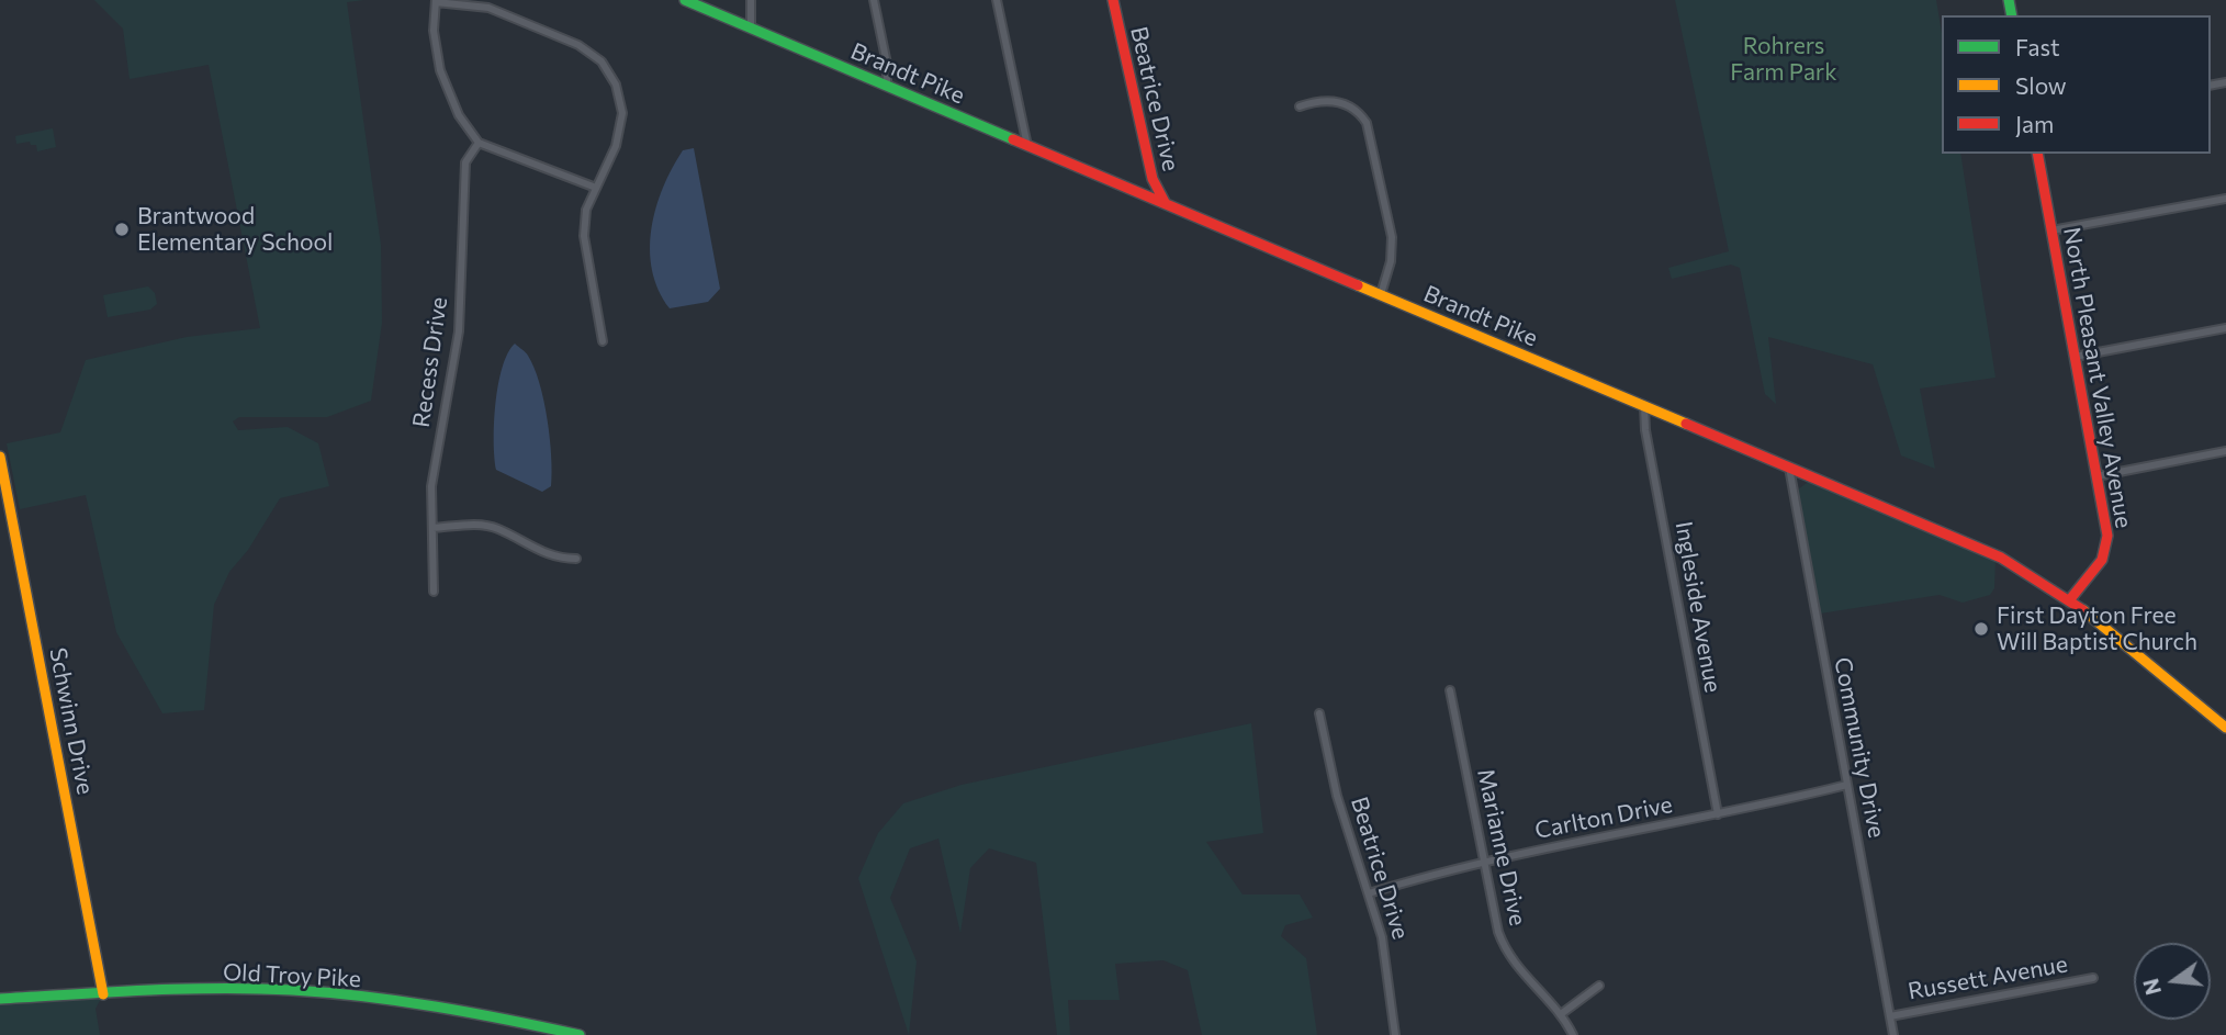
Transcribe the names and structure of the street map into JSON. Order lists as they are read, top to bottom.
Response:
{
  "streets": {
    "main road": [
      "Brandt Pike",
      "Beatrice Drive",
      "North Pleasant Valley Avenue",
      "Schwinn Drive",
      "Old Troy Pike"
    ],
    "street": [
      "Recess Drive",
      "Ingleside Avenue",
      "Community Drive",
      "Carlton Drive",
      "Marianne Drive",
      "Russett Avenue"
    ]
  },
  "crossings": [
    ["Brandt Pike", "Beatrice Drive"],
    ["Brandt Pike", "North Pleasant Valley Avenue"],
    ["Brandt Pike", "Ingleside Avenue"],
    ["Brandt Pike", "Community Drive"],
    ["Beatrice Drive", "Carlton Drive"],
    ["Ingleside Avenue", "Carlton Drive"],
    ["Schwinn Drive", "Old Troy Pike"],
    ["Community Drive", "Carlton Drive"],
    ["Community Drive", "Russett Avenue"],
    ["Carlton Drive", "Marianne Drive"]
  ],
  "parks": ["Rohrers Farm Park"],
  "places": ["Brantwood Elementary School", "First Dayton Free Will Baptist Church"],
  "legend": ["Fast", "Slow", "Jam"],
  "north": "left"
}
